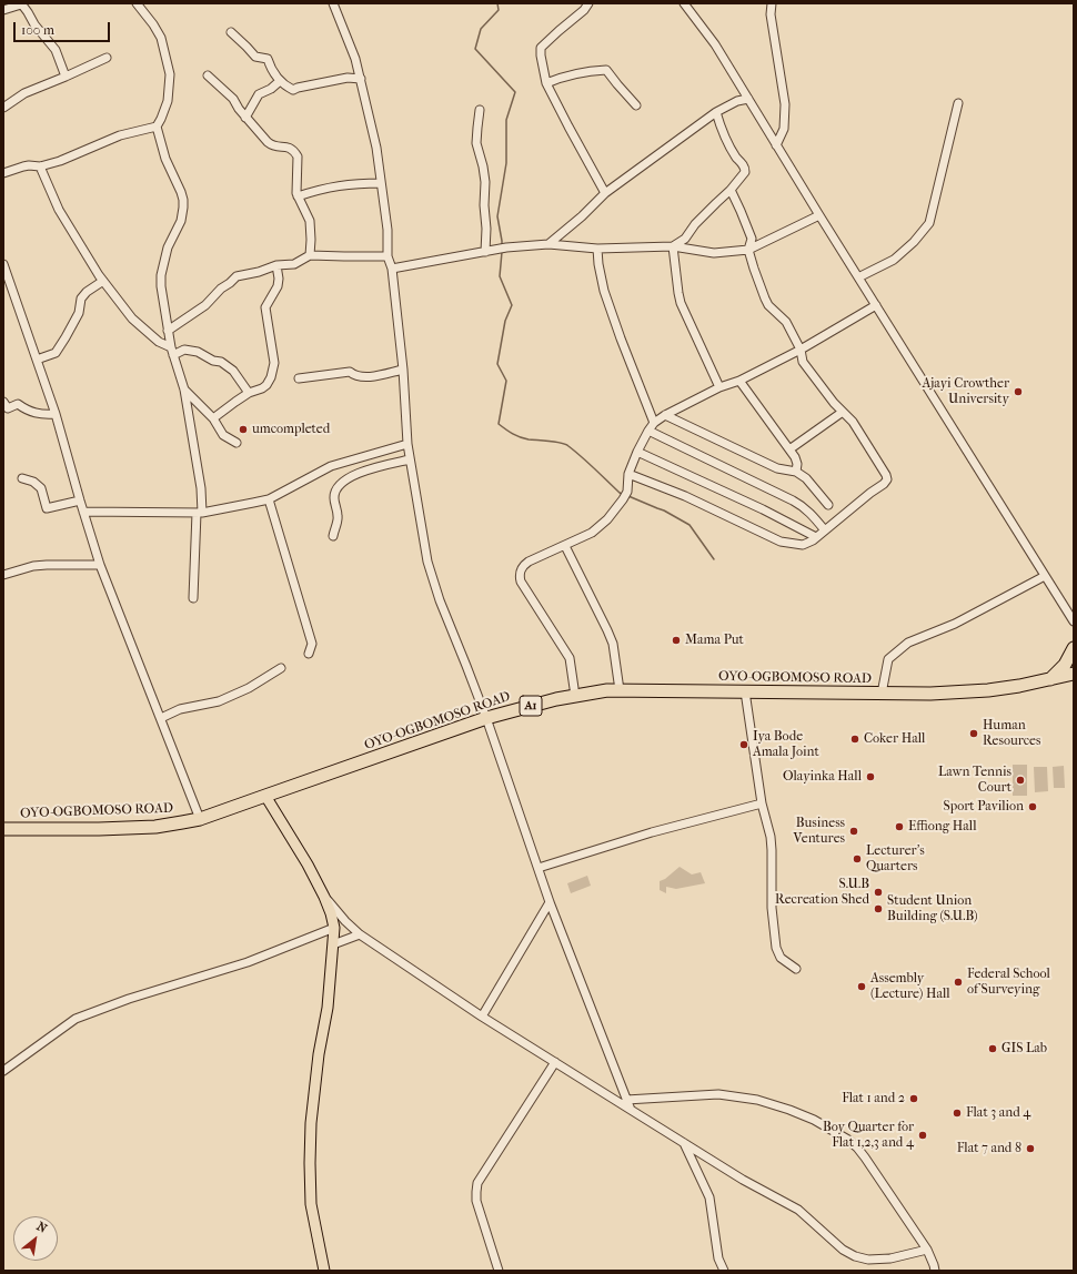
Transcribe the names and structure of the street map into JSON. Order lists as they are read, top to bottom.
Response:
{
  "streets": {
    "highway": ["OYO-OGBOMOSO ROAD", "A1"]
  },
  "places": [
    "Ajayi Crowther University",
    "umcompleted",
    "Mama Put",
    "Human Resources",
    "Coker Hall",
    "Iya Bode Amala Joint",
    "Olayinka Hall",
    "Lawn Tennis Court",
    "Sport Pavilion",
    "Effiong Hall",
    "Business Ventures",
    "Lecturer's Quarters",
    "S.U.B Recreation Shed",
    "Student Union Building (S.U.B)",
    "Federal School of Surveying",
    "Assembly (Lecture) Hall",
    "GIS Lab",
    "Flat 1 and 2",
    "Flat 3 and 4",
    "Boy Quarter for Flat 1,2,3 and 4",
    "Flat 7 and 8"
  ],
  "scale_bar": "100 m",
  "north": "top right"
}
